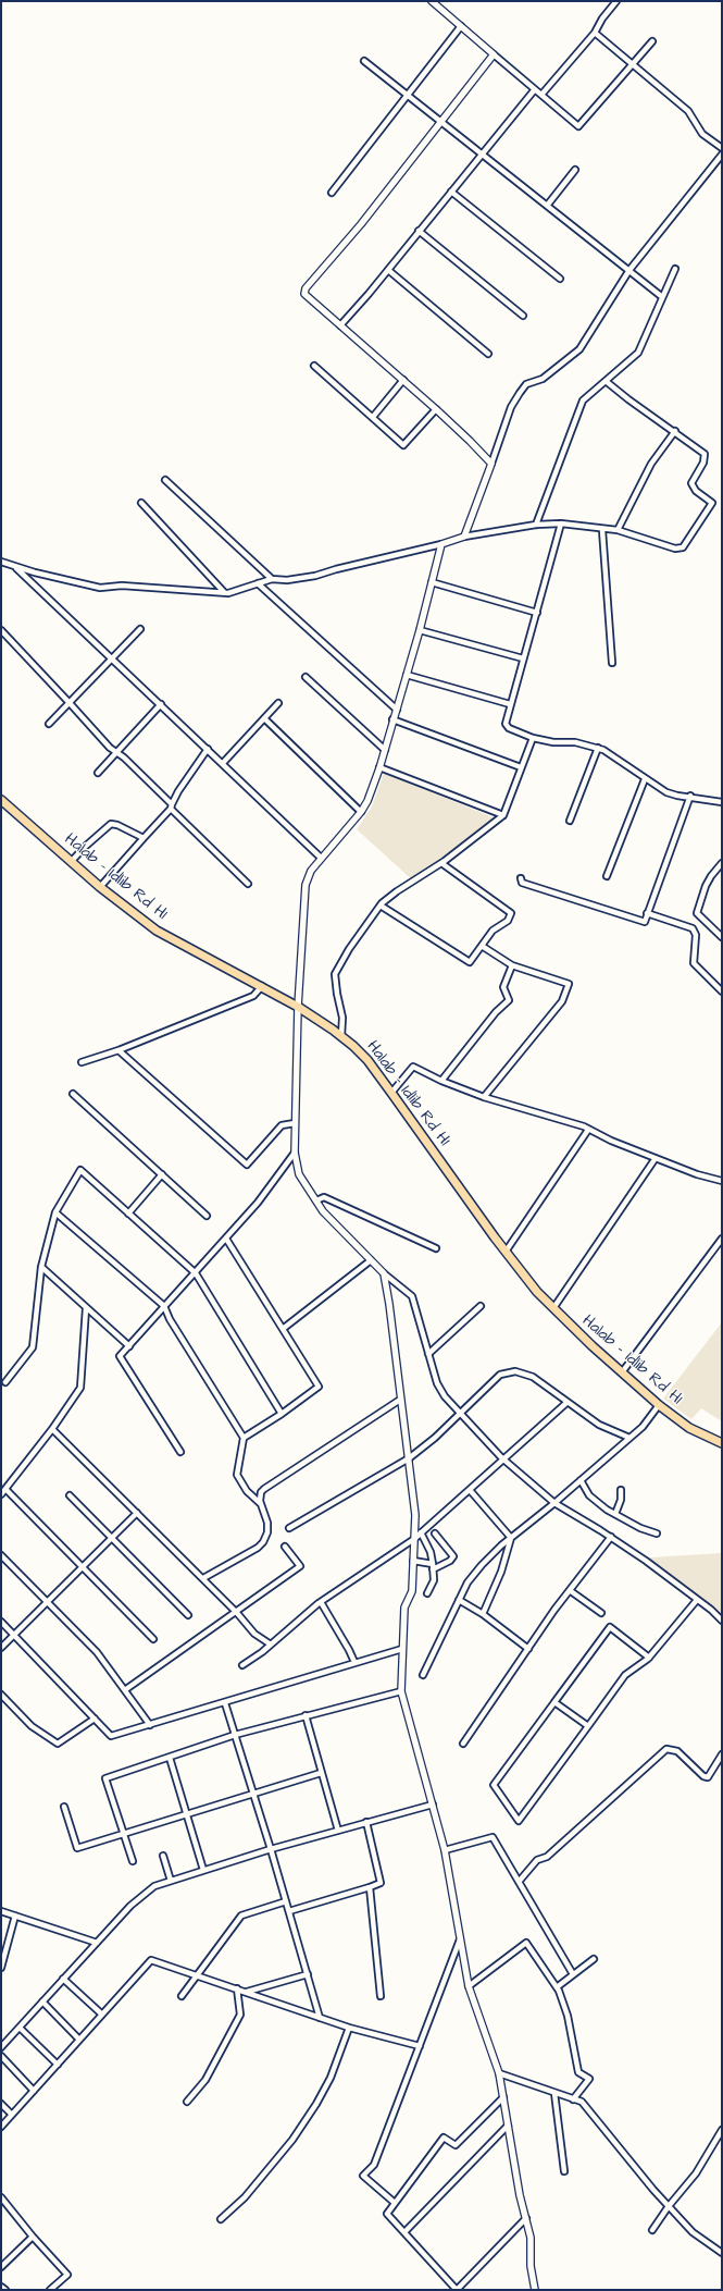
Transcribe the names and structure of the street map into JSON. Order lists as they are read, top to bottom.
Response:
{
  "streets": {
    "highway": ["Halab - Idlib Rd H1"]
  }
}
